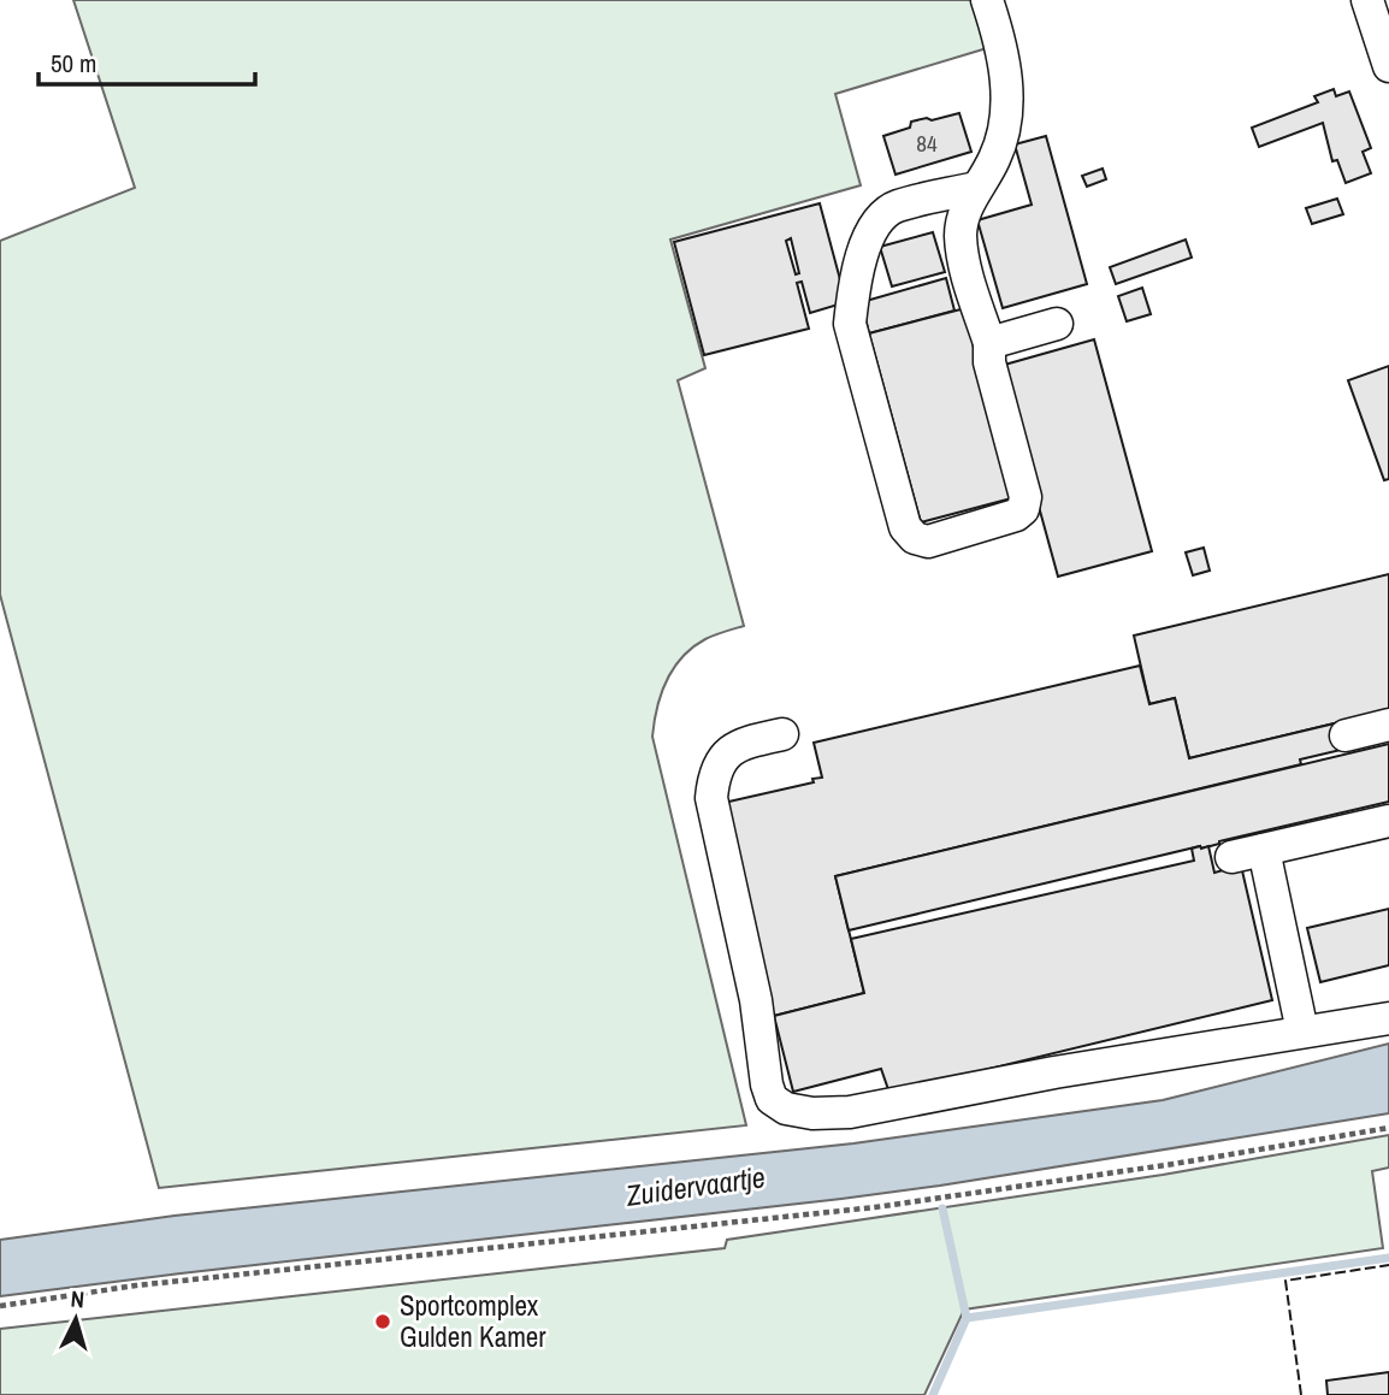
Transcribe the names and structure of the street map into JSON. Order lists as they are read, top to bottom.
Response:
{
  "water": ["Zuidervaartje"],
  "places": ["Sportcomplex Gulden Kamer"],
  "house_numbers": ["84"],
  "scale_bar": "50 m",
  "north": "top"
}
